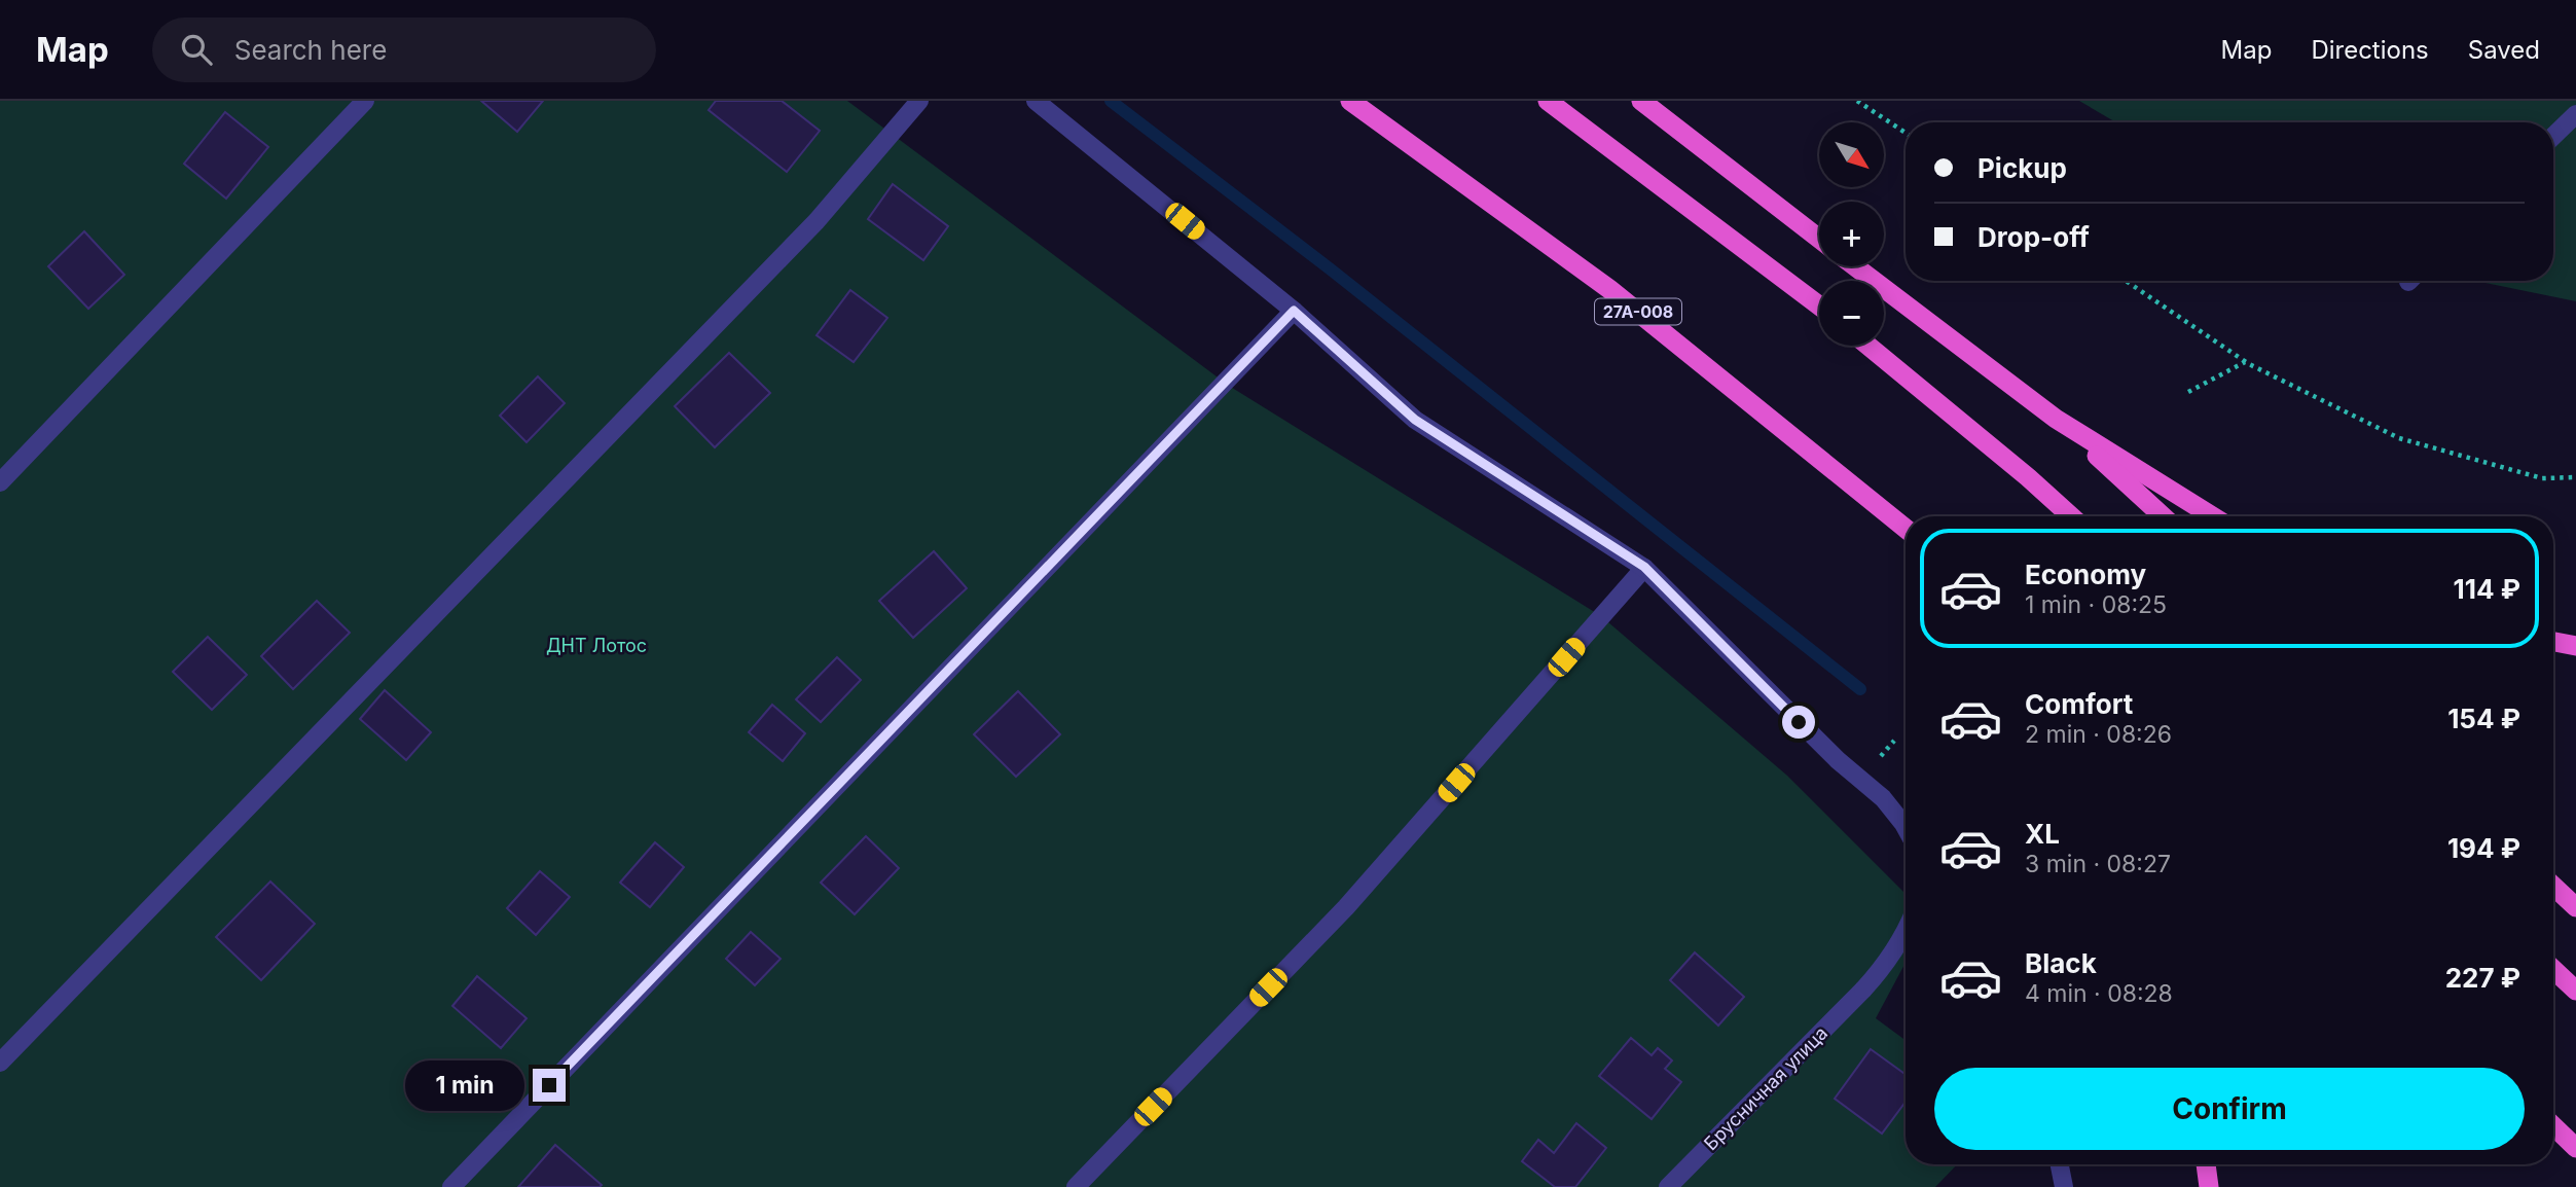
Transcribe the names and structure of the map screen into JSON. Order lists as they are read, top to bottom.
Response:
{
  "streets": {
    "highway": ["27А-008"],
    "street": ["Брусничная улица"]
  },
  "parks": ["ДНТ Лотос"],
  "north": "bottom right",
  "page": {
    "header": "Map",
    "search": "Search here",
    "nav": ["Map", "Directions", "Saved"],
    "map_buttons": ["+", "−"],
    "banner": ["Pickup", "Drop-off"],
    "list": [
      {
        "name": "Economy",
        "note": "1 min · 08:25",
        "value": "114 ₽"
      },
      {
        "name": "Comfort",
        "note": "2 min · 08:26",
        "value": "154 ₽"
      },
      {
        "name": "XL",
        "note": "3 min · 08:27",
        "value": "194 ₽"
      },
      {
        "name": "Black",
        "note": "4 min · 08:28",
        "value": "227 ₽"
      }
    ],
    "buttons": "Confirm",
    "bubble": "1 min"
  }
}
